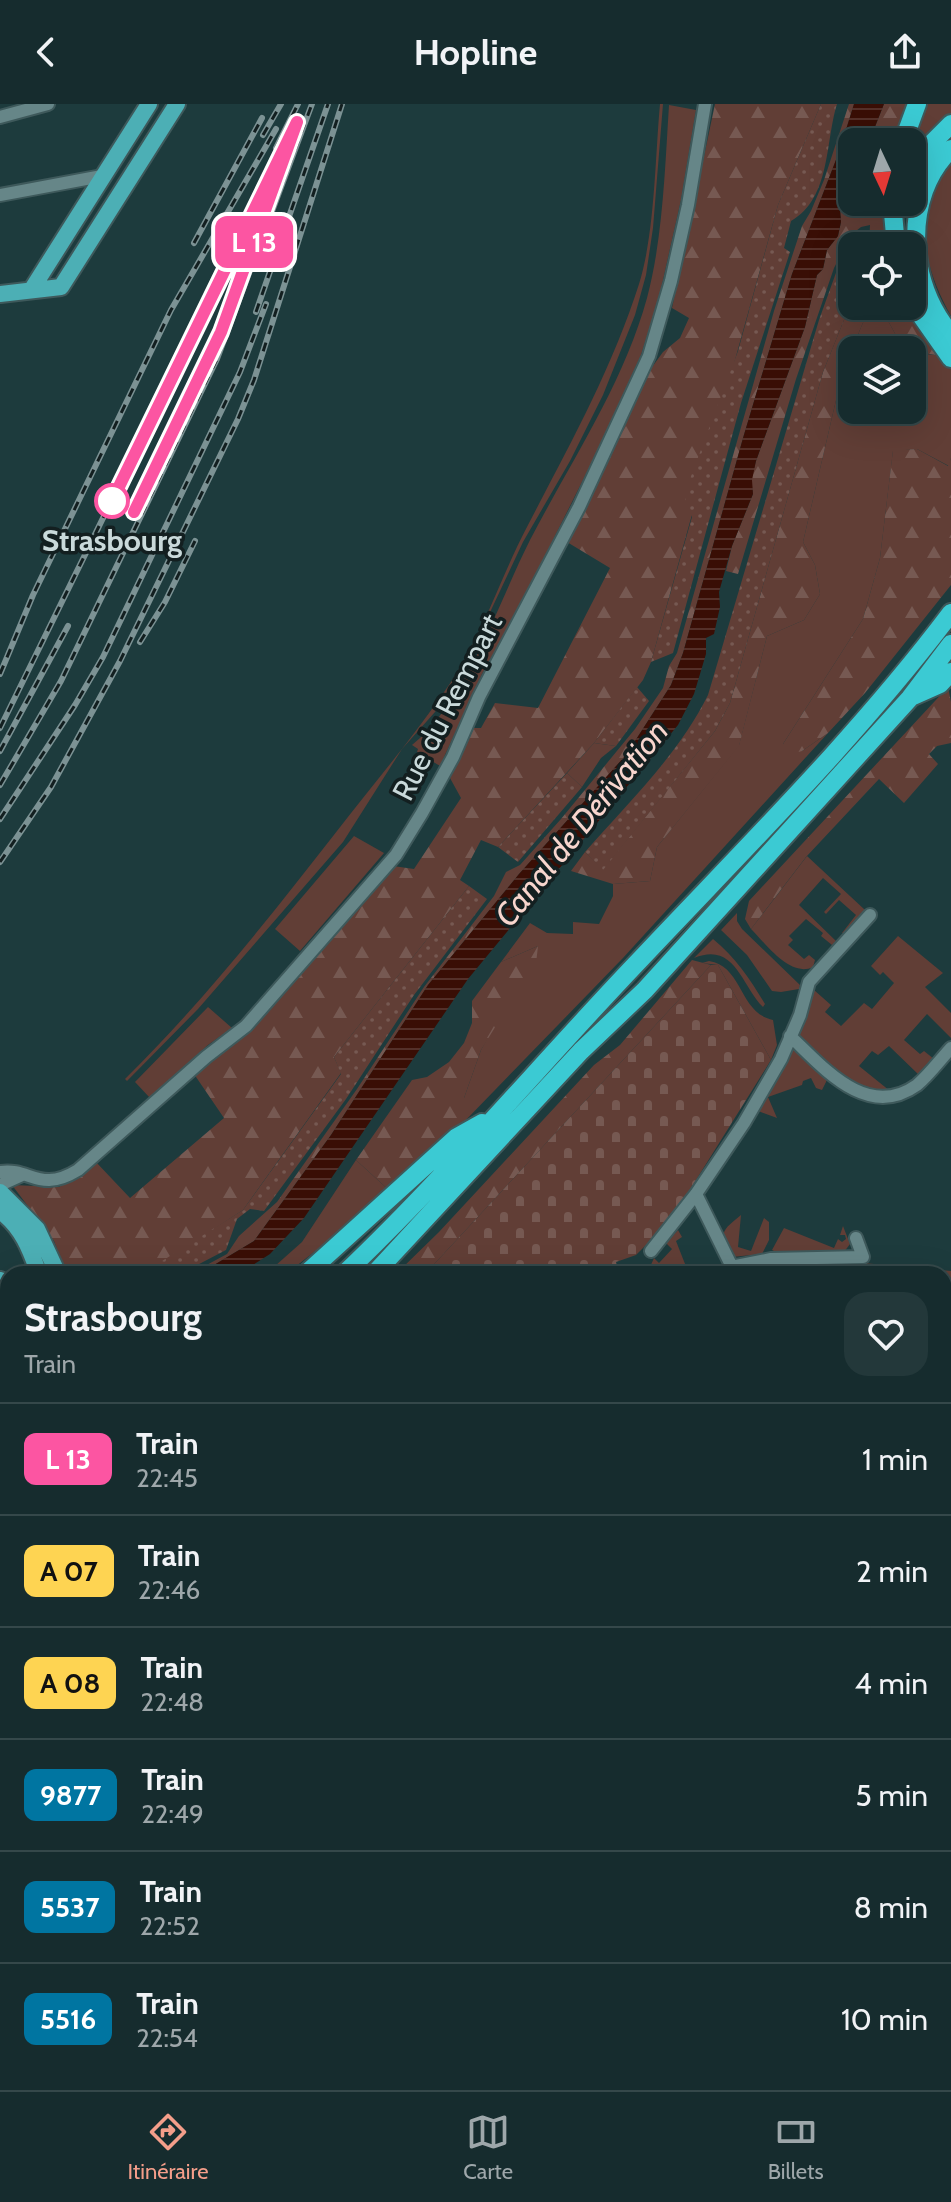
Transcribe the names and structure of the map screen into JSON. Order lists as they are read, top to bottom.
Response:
{
  "streets": {
    "street": ["Rue du Rempart"]
  },
  "water": ["Canal de Dérivation"],
  "places": ["Strasbourg"],
  "north": "bottom",
  "page": {
    "header": "Hopline",
    "on_map": "L 13",
    "heading": ["Strasbourg", "Train"],
    "list": [
      {
        "mark": "L 13",
        "name": "Train",
        "note": "22:45",
        "value": "1 min"
      },
      {
        "mark": "A 07",
        "name": "Train",
        "note": "22:46",
        "value": "2 min"
      },
      {
        "mark": "A 08",
        "name": "Train",
        "note": "22:48",
        "value": "4 min"
      },
      {
        "mark": "9877",
        "name": "Train",
        "note": "22:49",
        "value": "5 min"
      },
      {
        "mark": "5537",
        "name": "Train",
        "note": "22:52",
        "value": "8 min"
      },
      {
        "mark": "5516",
        "name": "Train",
        "note": "22:54",
        "value": "10 min"
      }
    ],
    "tabs": ["Itinéraire", "Carte", "Billets"]
  }
}
